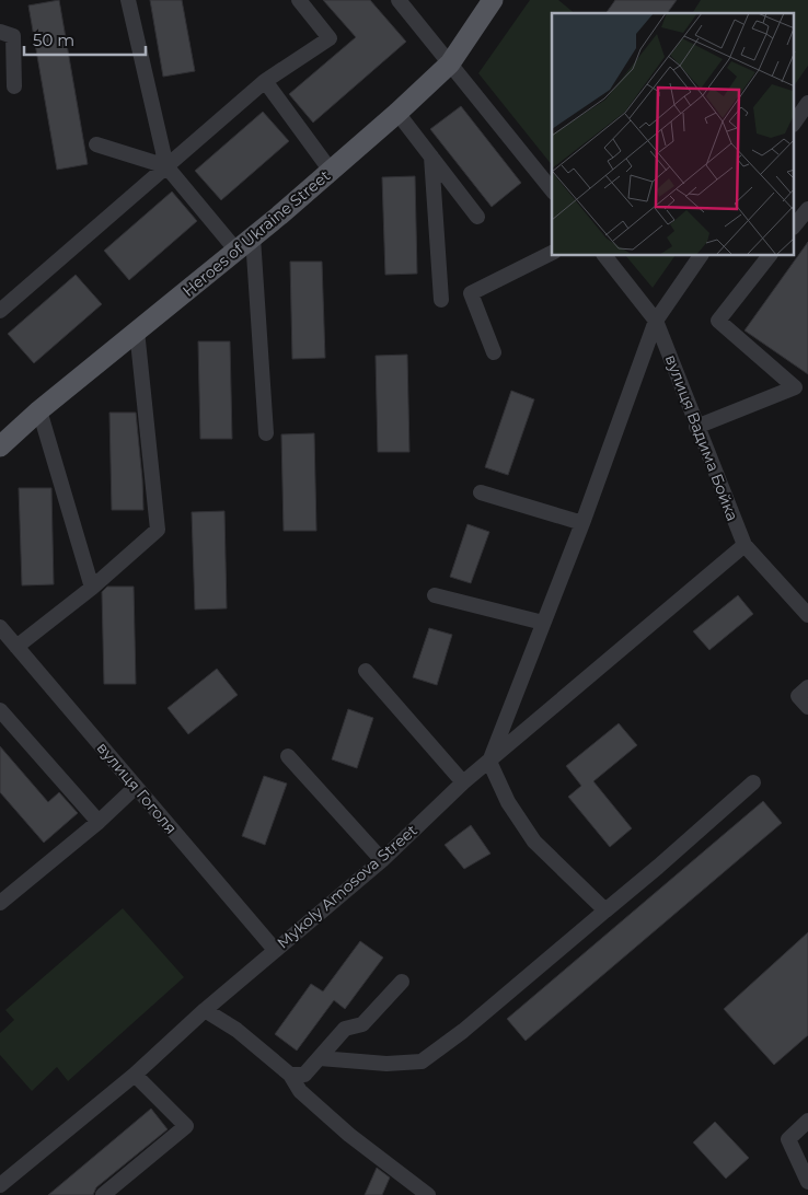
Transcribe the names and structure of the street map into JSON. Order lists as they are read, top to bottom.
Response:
{
  "streets": {
    "main road": ["Heroes of Ukraine Street"],
    "street": ["вулиця Вадима Бойка", "вулиця Гоголя", "Mykoly Amosova Street"]
  },
  "crossings": [
    ["вулиця Вадима Бойка", "Mykoly Amosova Street"],
    ["вулиця Гоголя", "Mykoly Amosova Street"]
  ],
  "scale_bar": "50 m"
}
